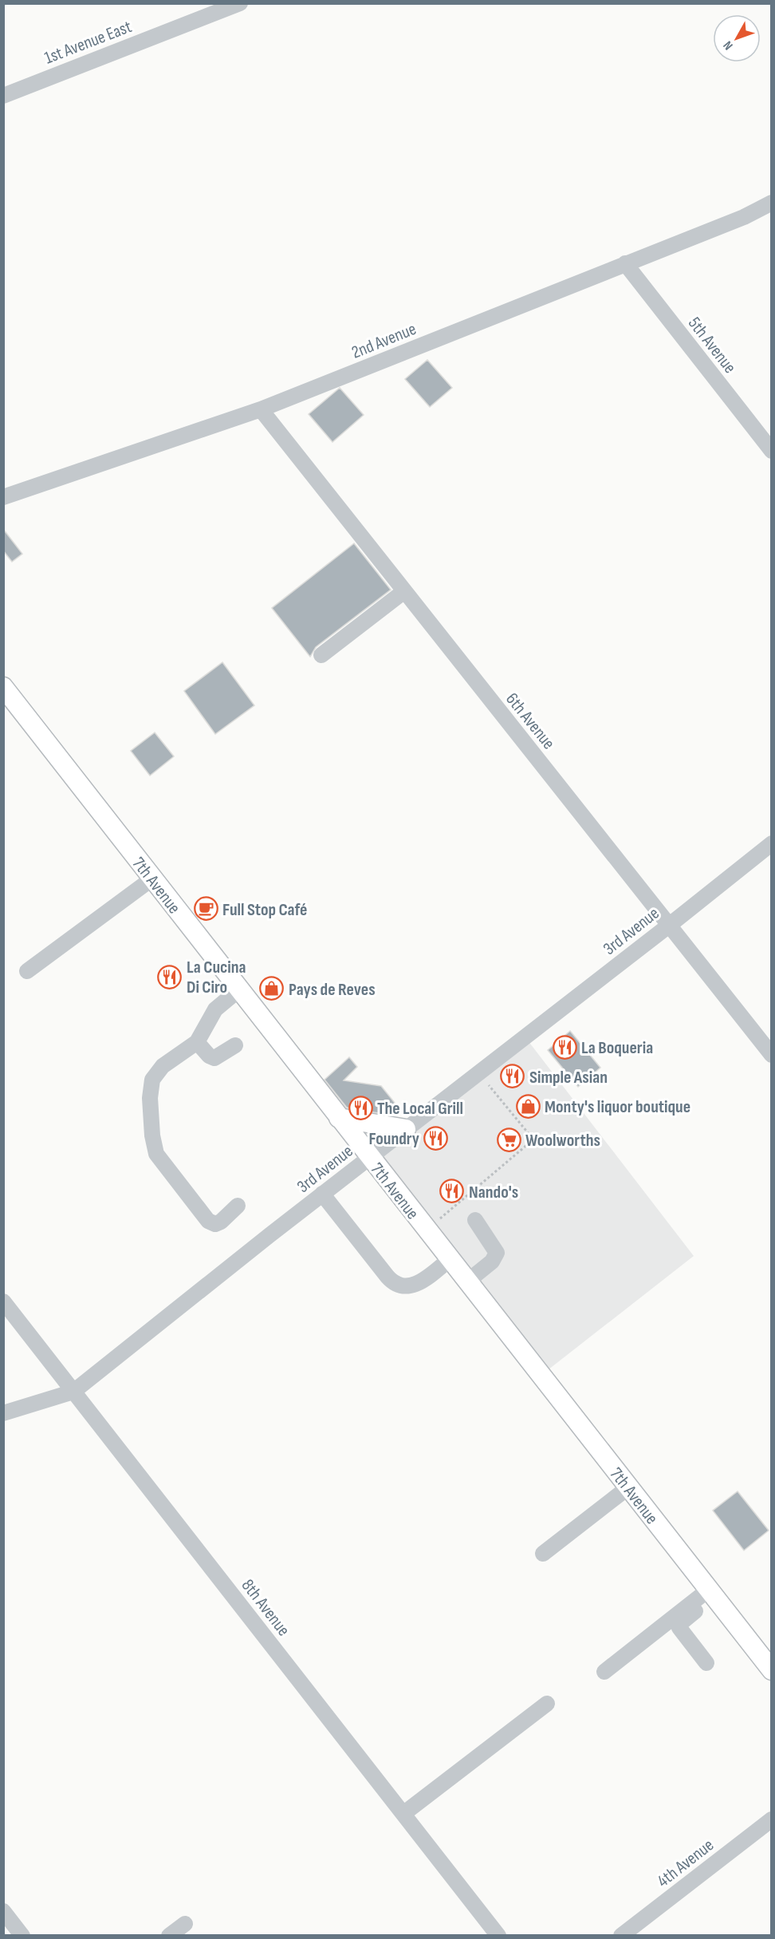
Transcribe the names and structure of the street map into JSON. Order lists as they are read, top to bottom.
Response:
{
  "streets": {
    "main road": ["7th Avenue"],
    "street": [
      "1st Avenue East",
      "2nd Avenue",
      "5th Avenue",
      "6th Avenue",
      "3rd Avenue",
      "8th Avenue",
      "4th Avenue"
    ]
  },
  "crossings": [
    ["2nd Avenue", "5th Avenue"],
    ["2nd Avenue", "6th Avenue"],
    ["6th Avenue", "3rd Avenue"],
    ["7th Avenue", "3rd Avenue"],
    ["3rd Avenue", "8th Avenue"]
  ],
  "places": {
    "cafe": ["Full Stop Café"],
    "restaurant": [
      "La Cucina Di Ciro",
      "La Boqueria",
      "Simple Asian",
      "The Local Grill",
      "Foundry",
      "Nando's"
    ],
    "shop": ["Pays de Reves", "Monty's liquor boutique"],
    "supermarket": ["Woolworths"]
  },
  "north": "bottom left"
}
